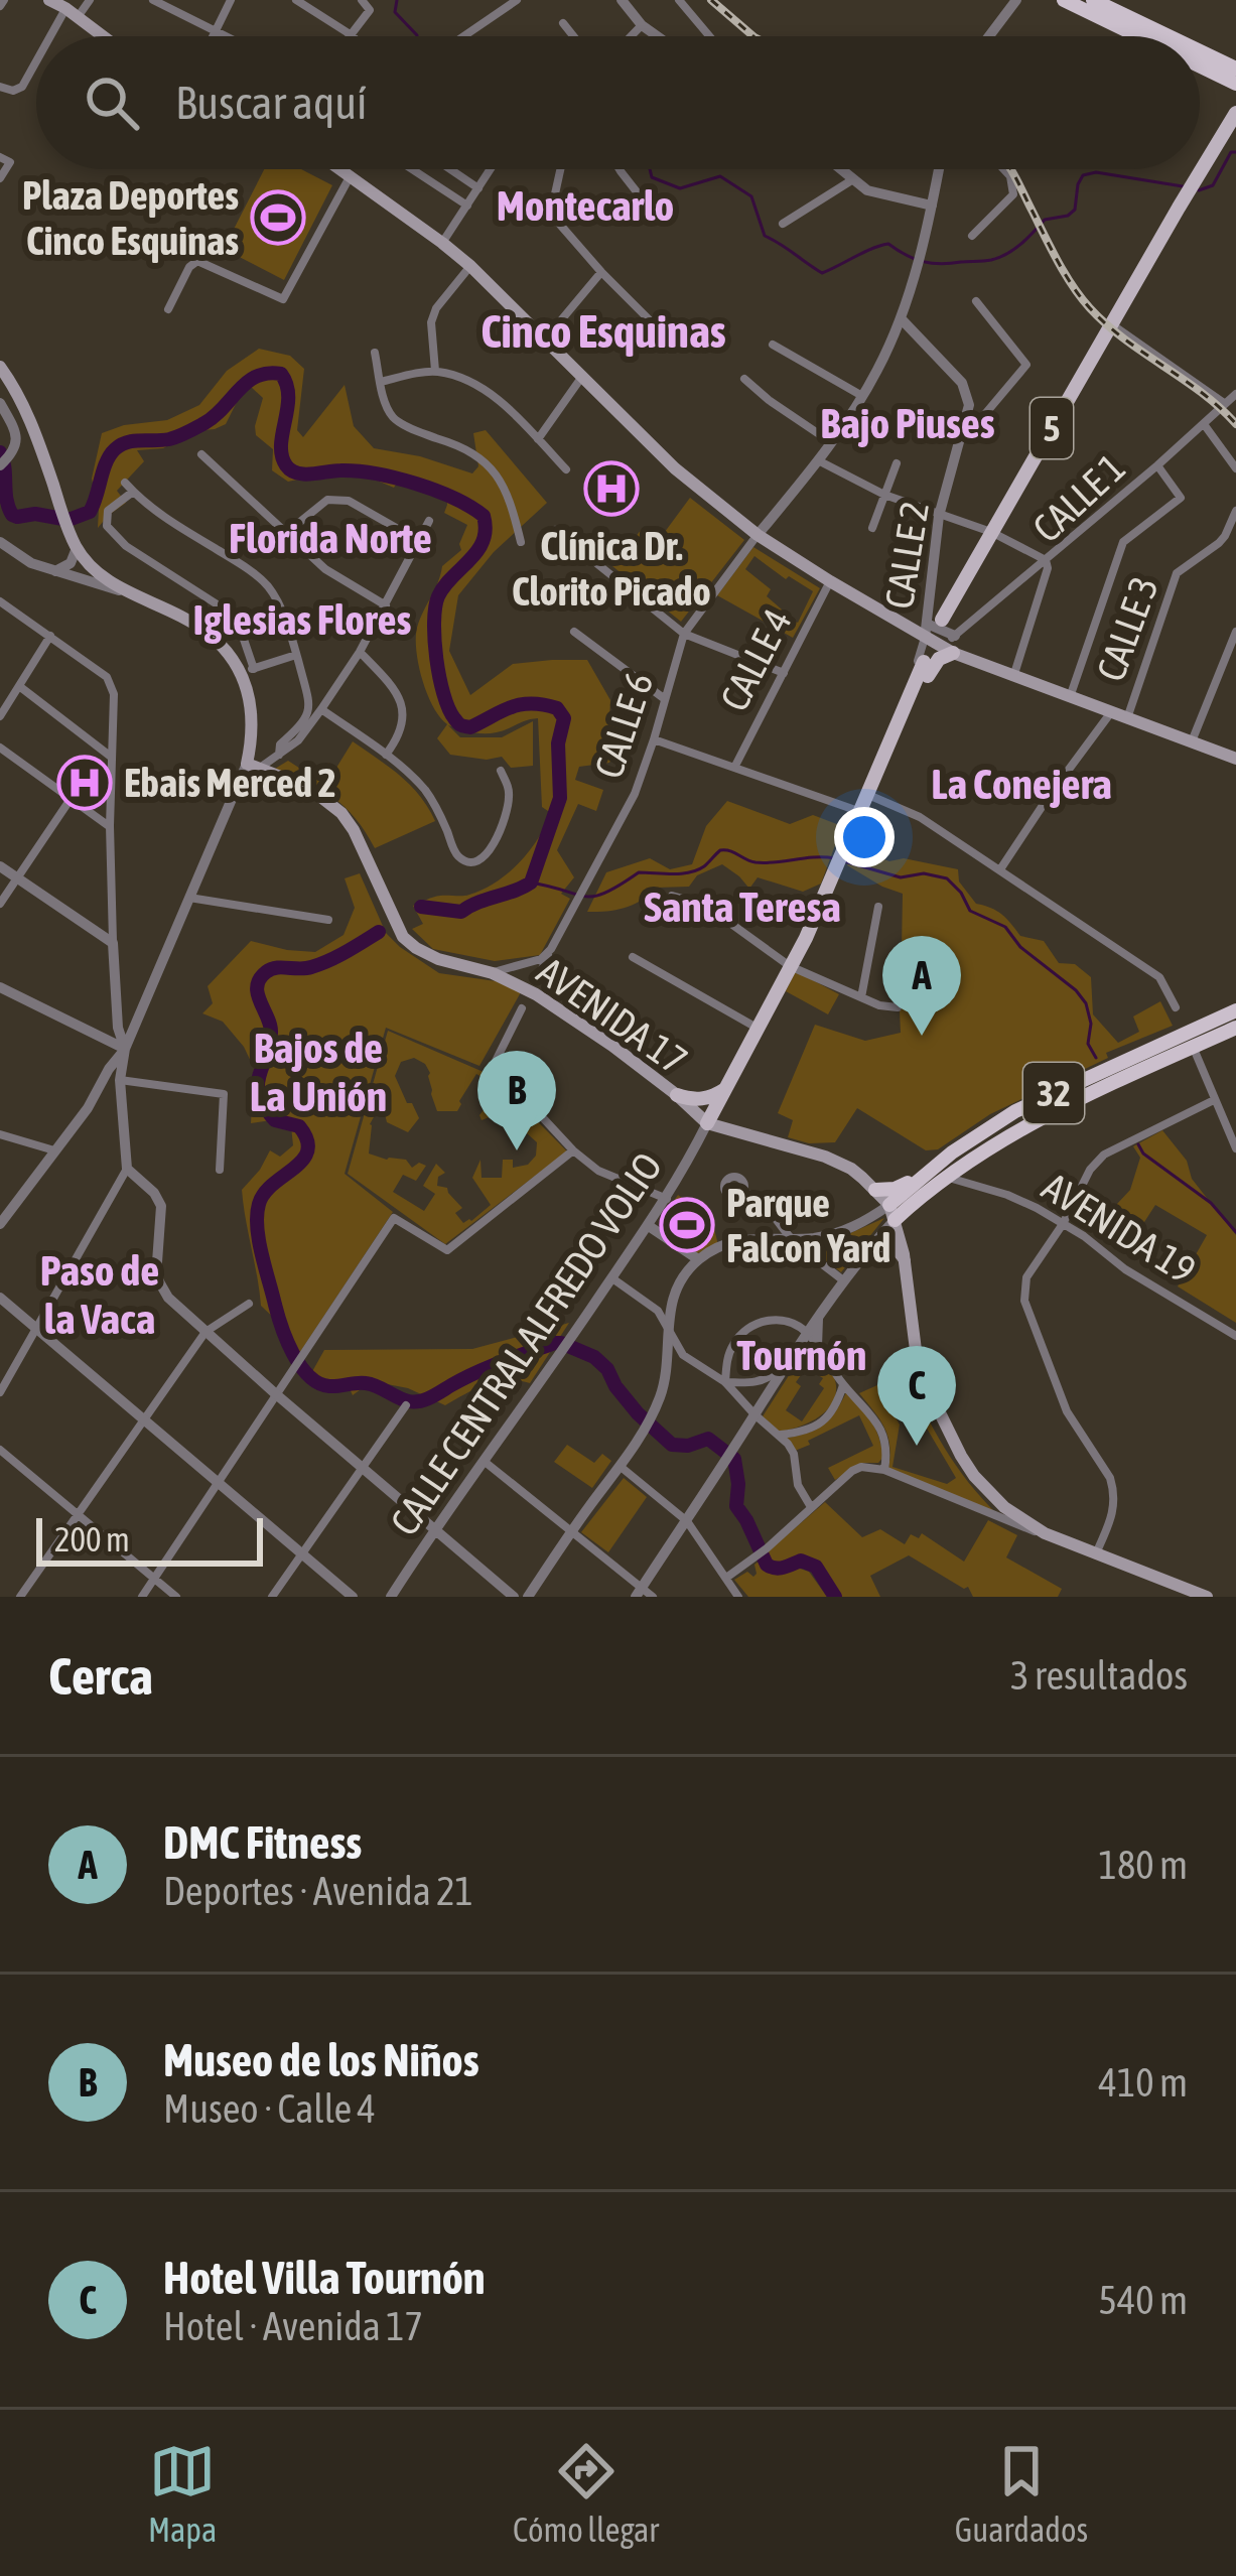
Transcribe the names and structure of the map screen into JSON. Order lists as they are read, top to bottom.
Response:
{
  "streets": {
    "highway": ["32"],
    "main road": ["5", "AVENIDA 17"],
    "street": [
      "CALLE 1",
      "CALLE 2",
      "CALLE 3",
      "CALLE 4",
      "CALLE 6",
      "AVENIDA 19",
      "CALLE CENTRAL ALFREDO VOLIO"
    ]
  },
  "crossings": [
    ["5", "CALLE 2"],
    ["AVENIDA 17", "32"],
    ["AVENIDA 17", "CALLE CENTRAL ALFREDO VOLIO"],
    ["32", "AVENIDA 19"]
  ],
  "districts": [
    "Montecarlo",
    "Cinco Esquinas",
    "Bajo Piuses",
    "Florida Norte",
    "Iglesias Flores",
    "La Conejera",
    "Santa Teresa",
    "Bajos de La Unión",
    "Paso de la Vaca",
    "Tournón"
  ],
  "places": {
    "sports": ["Plaza Deportes Cinco Esquinas", "Parque Falcon Yard"],
    "hospital": ["Clínica Dr. Clorito Picado", "Ebais Merced 2"]
  },
  "scale_bar": "200 m",
  "page": {
    "search": "Buscar aquí",
    "pins": ["A", "B", "C"],
    "scale": "200 m",
    "heading": ["Cerca", "3 resultados"],
    "list": [
      {
        "mark": "A",
        "name": "DMC Fitness",
        "note": "Deportes · Avenida 21",
        "value": "180 m"
      },
      {
        "mark": "B",
        "name": "Museo de los Niños",
        "note": "Museo · Calle 4",
        "value": "410 m"
      },
      {
        "mark": "C",
        "name": "Hotel Villa Tournón",
        "note": "Hotel · Avenida 17",
        "value": "540 m"
      }
    ],
    "nav": ["Mapa", "Cómo llegar", "Guardados"]
  }
}
